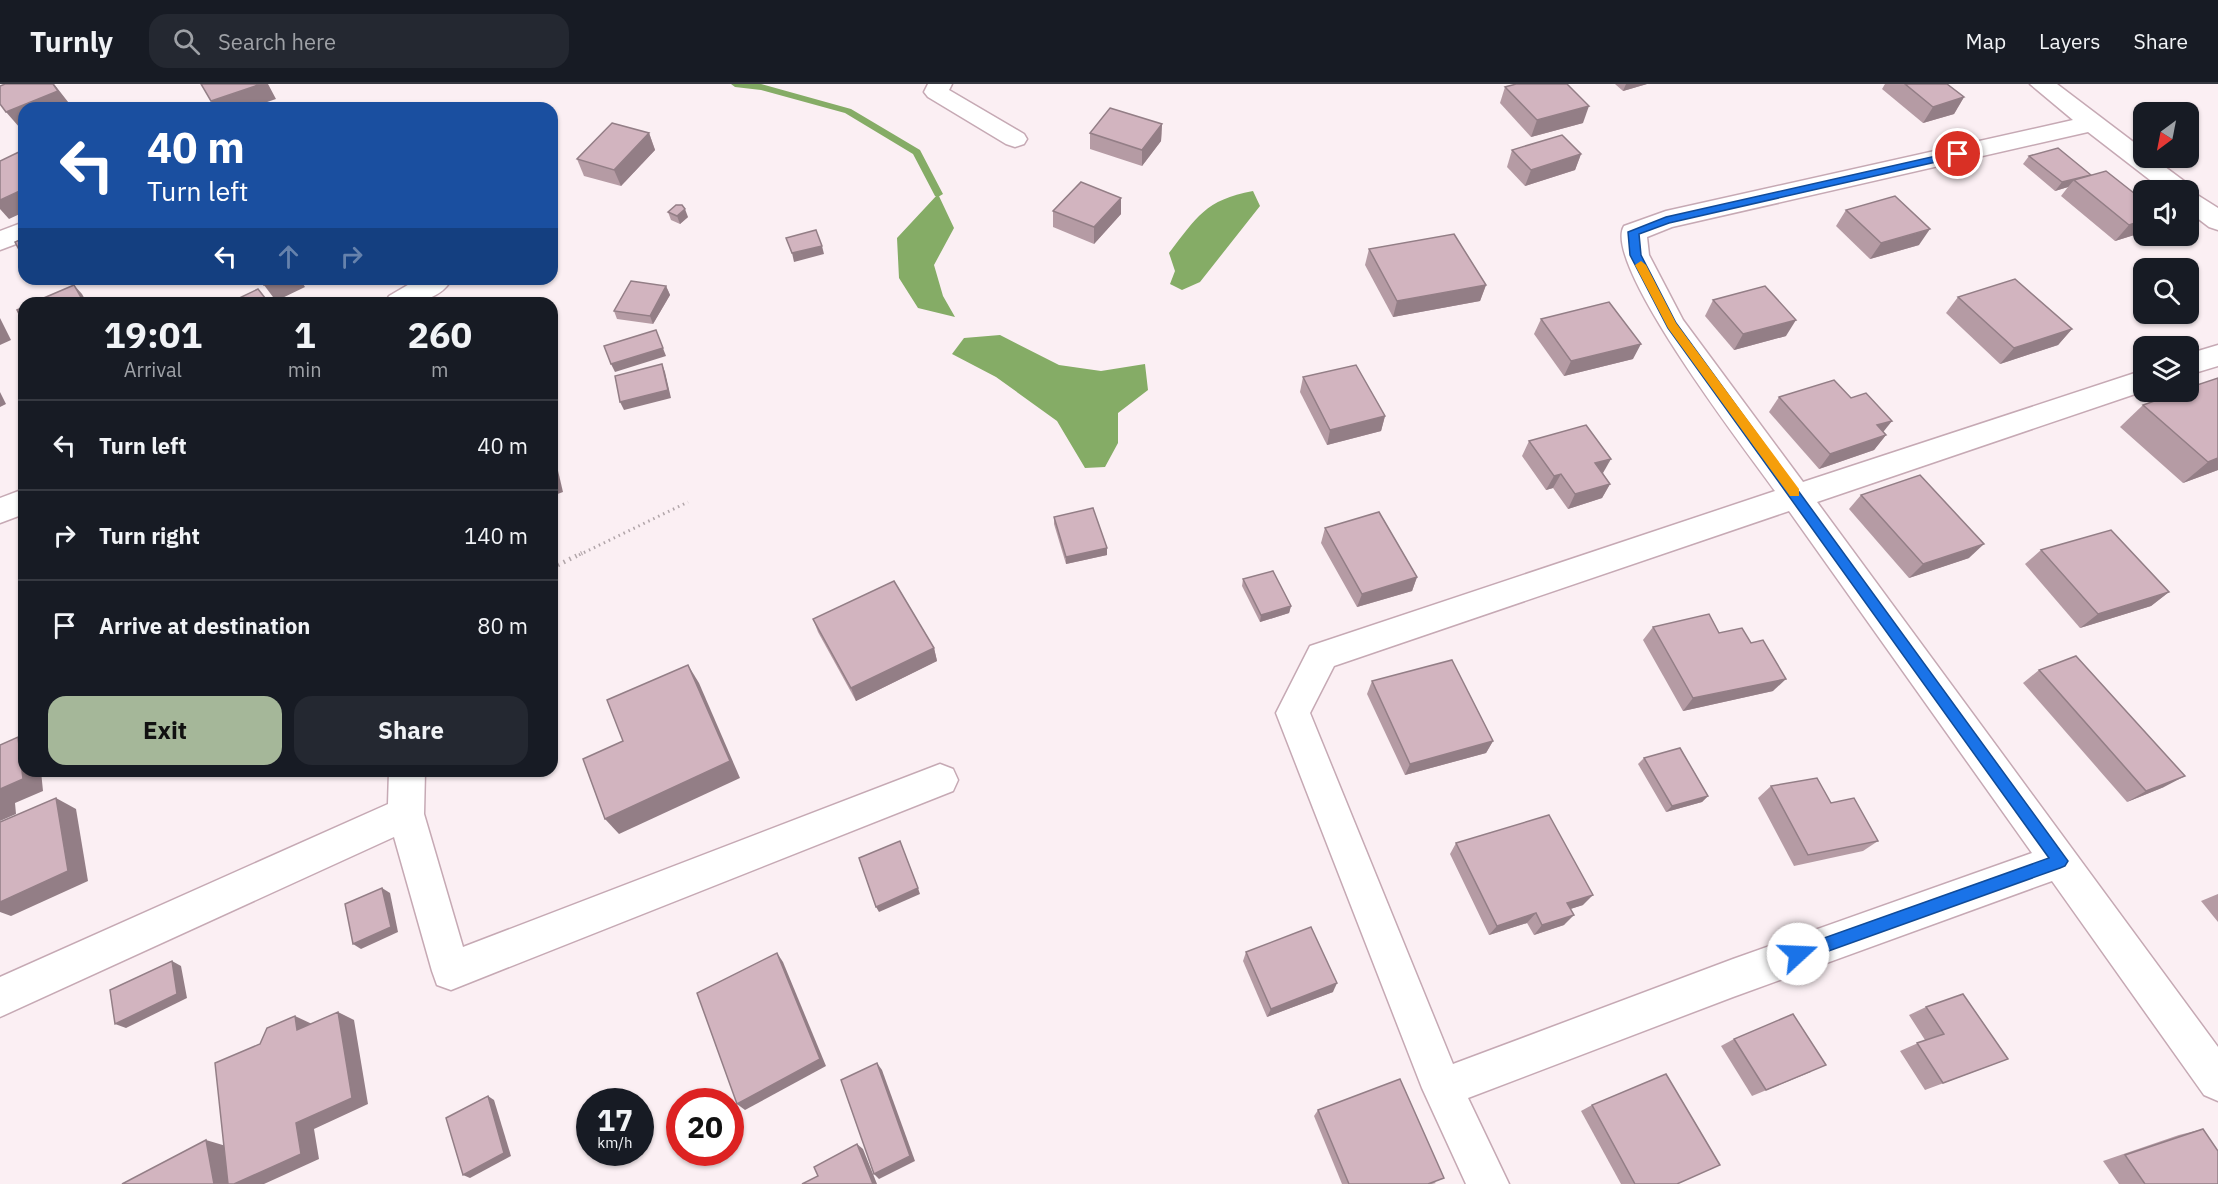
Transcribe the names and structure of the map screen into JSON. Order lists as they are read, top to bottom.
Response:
{
  "north": "bottom left",
  "page": {
    "header": "Turnly",
    "search": "Search here",
    "nav": ["Map", "Layers", "Share"],
    "turn": ["40 m", "Turn left"],
    "eta": [
      "19:01",
      "Arrival",
      "1",
      "min",
      "260",
      "m"
    ],
    "list": [
      {
        "name": "Turn left",
        "value": "40 m"
      },
      {
        "name": "Turn right",
        "value": "140 m"
      },
      {
        "name": "Arrive at destination",
        "value": "80 m"
      }
    ],
    "buttons": ["Exit", "Share"],
    "speed": "17 km/h",
    "limit": "20"
  }
}
